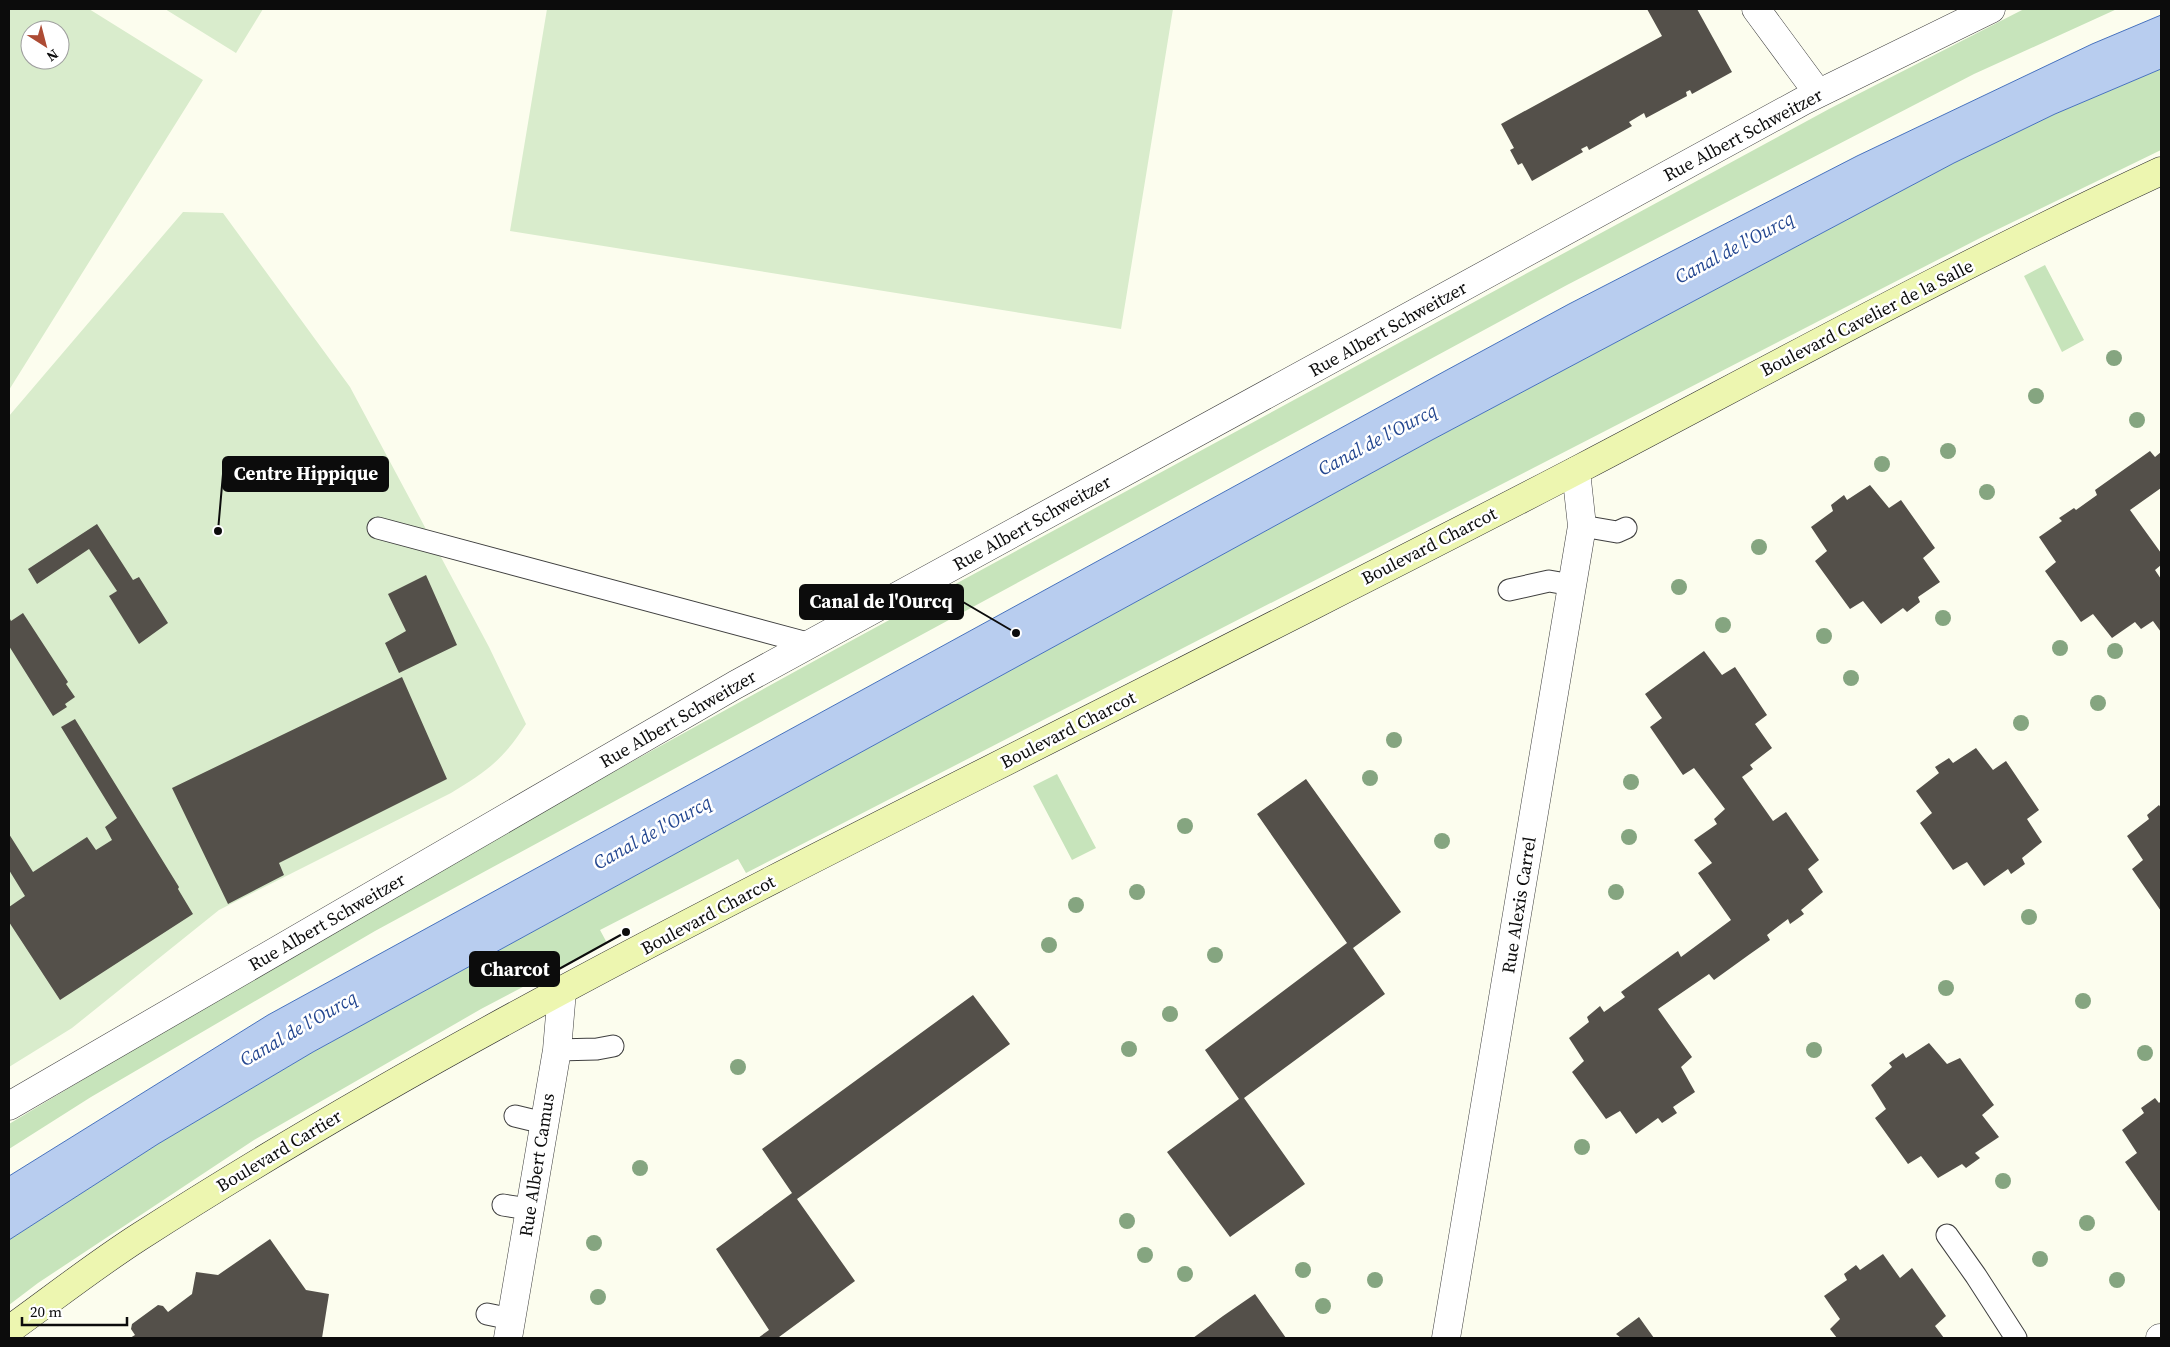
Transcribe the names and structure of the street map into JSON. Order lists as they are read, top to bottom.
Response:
{
  "streets": {
    "street": [
      "Rue Albert Schweitzer",
      "Boulevard Cavelier de la Salle",
      "Boulevard Charcot",
      "Rue Alexis Carrel",
      "Boulevard Cartier",
      "Rue Albert Camus"
    ]
  },
  "crossings": [
    ["Boulevard Cavelier de la Salle", "Boulevard Charcot"],
    ["Boulevard Cavelier de la Salle", "Rue Alexis Carrel"],
    ["Boulevard Charcot", "Rue Alexis Carrel"],
    ["Boulevard Charcot", "Boulevard Cartier"],
    ["Boulevard Charcot", "Rue Albert Camus"],
    ["Boulevard Cartier", "Rue Albert Camus"]
  ],
  "water": ["Canal de l'Ourcq"],
  "places": ["Centre Hippique", "Canal de l'Ourcq", "Charcot"],
  "scale_bar": "20 m",
  "north": "bottom right"
}
